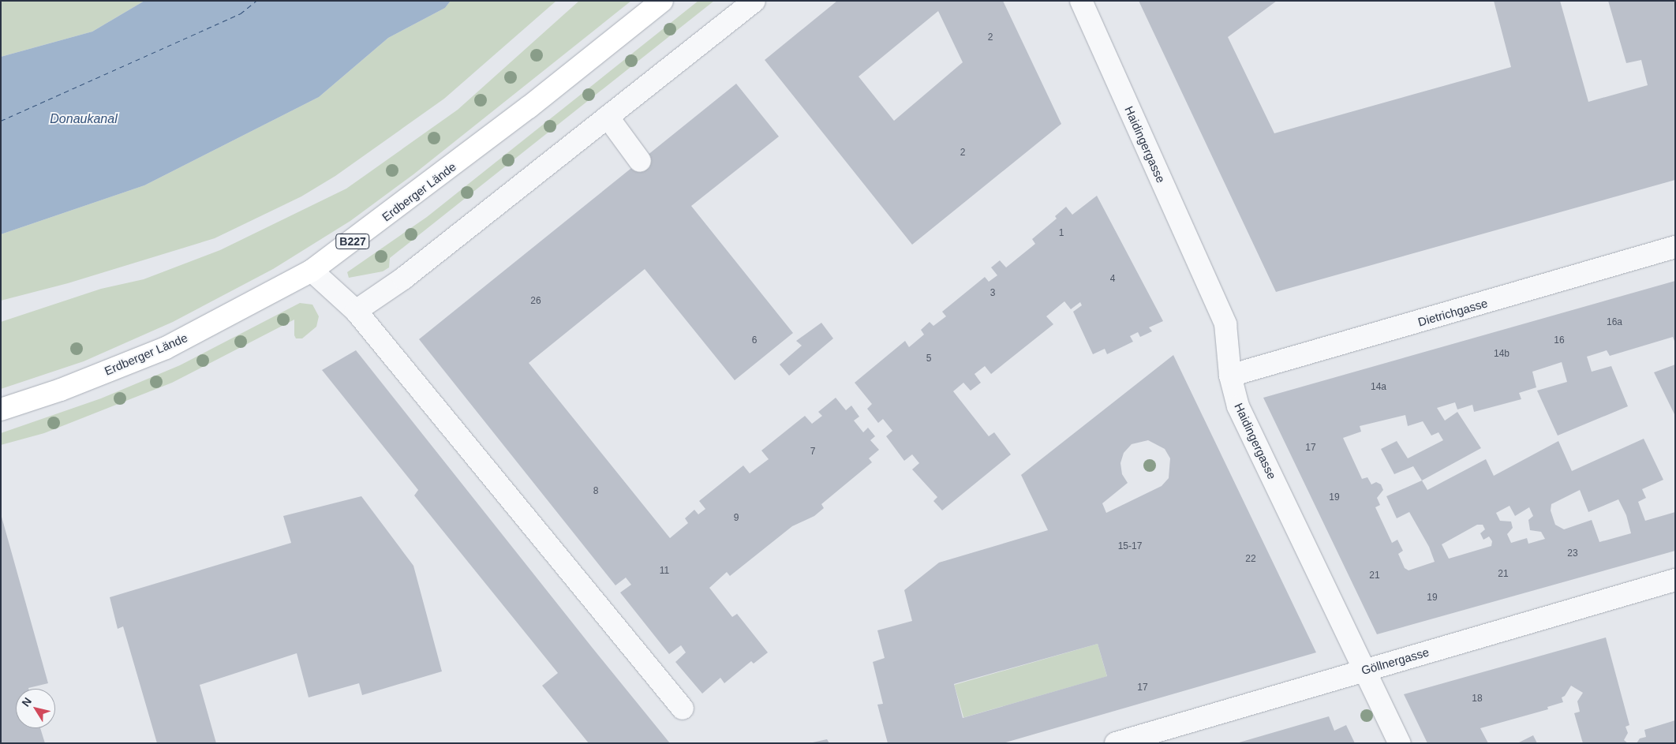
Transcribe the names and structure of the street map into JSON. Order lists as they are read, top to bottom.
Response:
{
  "streets": {
    "main road": ["Erdberger Lände", "B227"],
    "street": ["Haidingergasse", "Dietrichgasse", "Göllnergasse"]
  },
  "crossings": [
    ["Haidingergasse", "Dietrichgasse"],
    ["Haidingergasse", "Göllnergasse"]
  ],
  "water": ["Donaukanal"],
  "house_numbers": [
    "2",
    "2",
    "1",
    "4",
    "3",
    "26",
    "16a",
    "6",
    "16",
    "14b",
    "5",
    "14a",
    "17",
    "7",
    "8",
    "19",
    "9",
    "15-17",
    "23",
    "22",
    "11",
    "21",
    "21",
    "19",
    "17",
    "18"
  ],
  "north": "top left"
}
